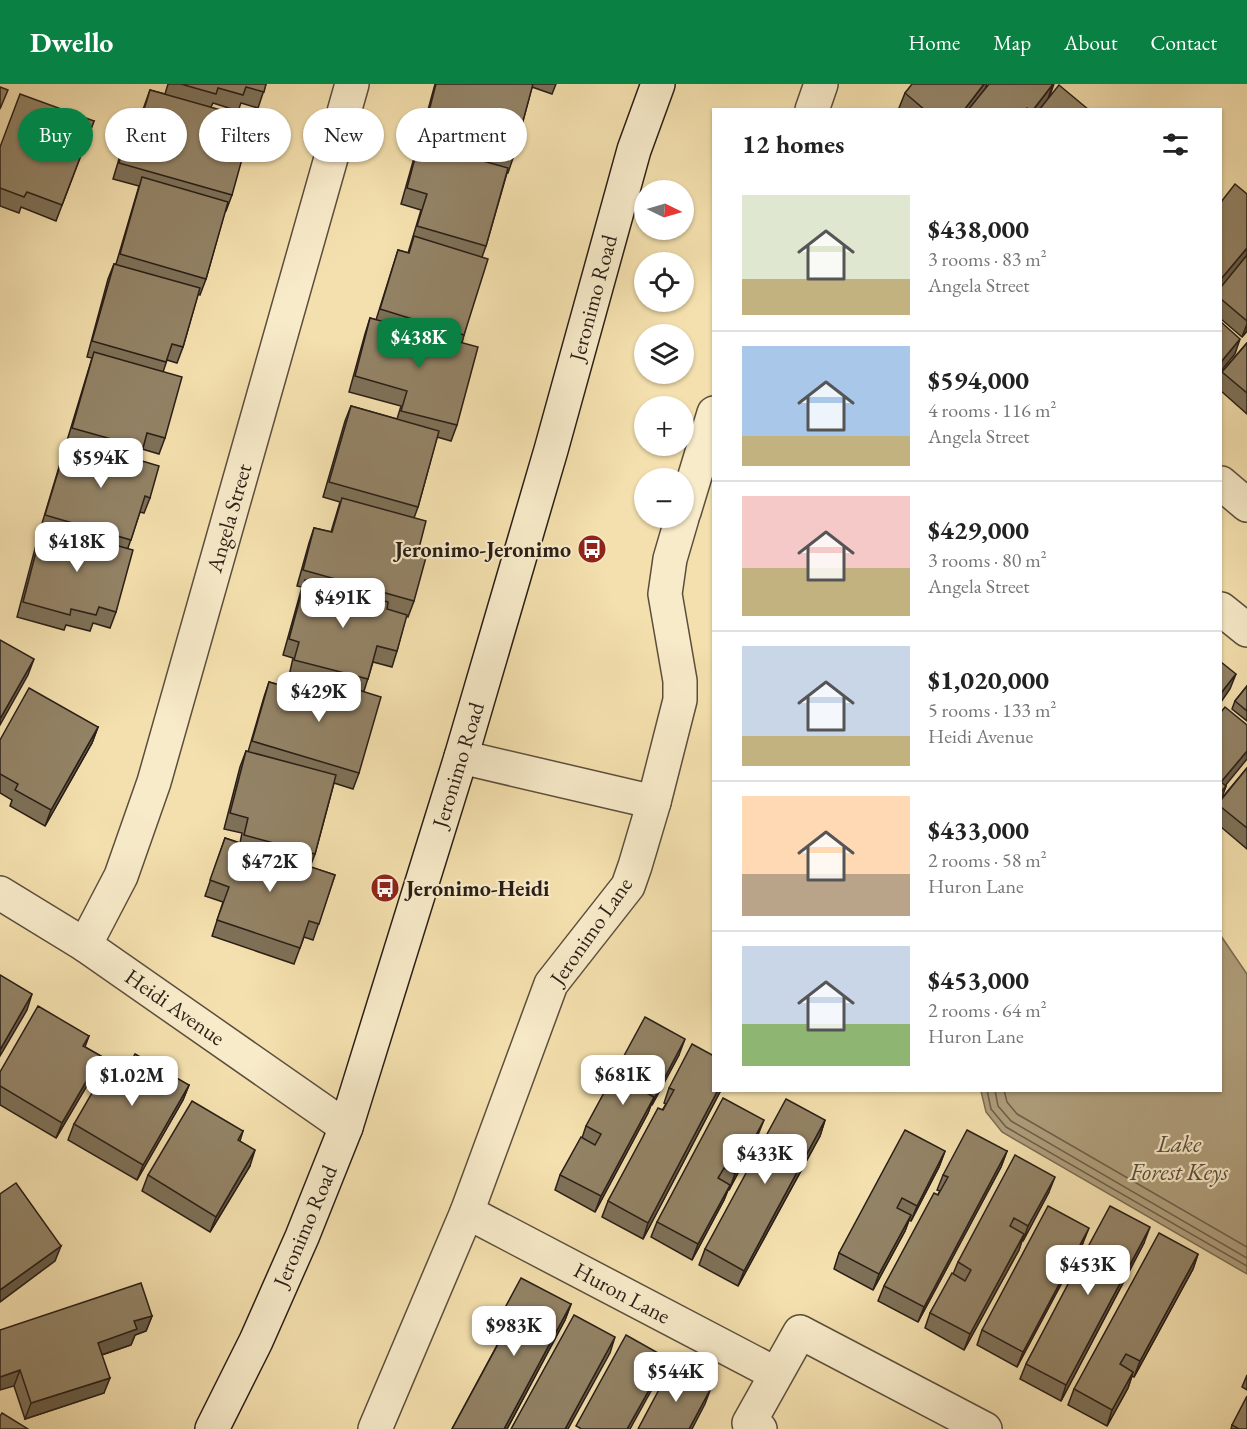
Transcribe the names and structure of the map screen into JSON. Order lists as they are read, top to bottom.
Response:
{
  "streets": {
    "street": [
      "Jeronimo Road",
      "Angela Street",
      "Jeronimo Lane",
      "Heidi Avenue",
      "Huron Lane"
    ]
  },
  "crossings": [
    ["Jeronimo Road", "Heidi Avenue"],
    ["Angela Street", "Heidi Avenue"],
    ["Jeronimo Lane", "Huron Lane"]
  ],
  "water": ["Lake Forest Keys"],
  "places": {
    "bus stop": ["Jeronimo-Jeronimo", "Jeronimo-Heidi"]
  },
  "north": "right",
  "page": {
    "header": "Dwello",
    "nav": [
      "Home",
      "Map",
      "About",
      "Contact"
    ],
    "chip": [
      "Buy",
      "Rent",
      "Filters",
      "New",
      "Apartment"
    ],
    "heading": "12 homes",
    "map_buttons": ["+", "−"],
    "list": [
      {
        "name": "$438,000",
        "note": "3 rooms · 83 m² · Angela Street"
      },
      {
        "name": "$594,000",
        "note": "4 rooms · 116 m² · Angela Street"
      },
      {
        "name": "$429,000",
        "note": "3 rooms · 80 m² · Angela Street"
      },
      {
        "name": "$1,020,000",
        "note": "5 rooms · 133 m² · Heidi Avenue"
      },
      {
        "name": "$433,000",
        "note": "2 rooms · 58 m² · Huron Lane"
      },
      {
        "name": "$453,000",
        "note": "2 rooms · 64 m² · Huron Lane"
      }
    ],
    "price": [
      "$438K",
      "$594K",
      "$418K",
      "$491K",
      "$429K",
      "$472K",
      "$681K",
      "$1.02M",
      "$433K",
      "$453K",
      "$983K",
      "$544K"
    ]
  }
}
